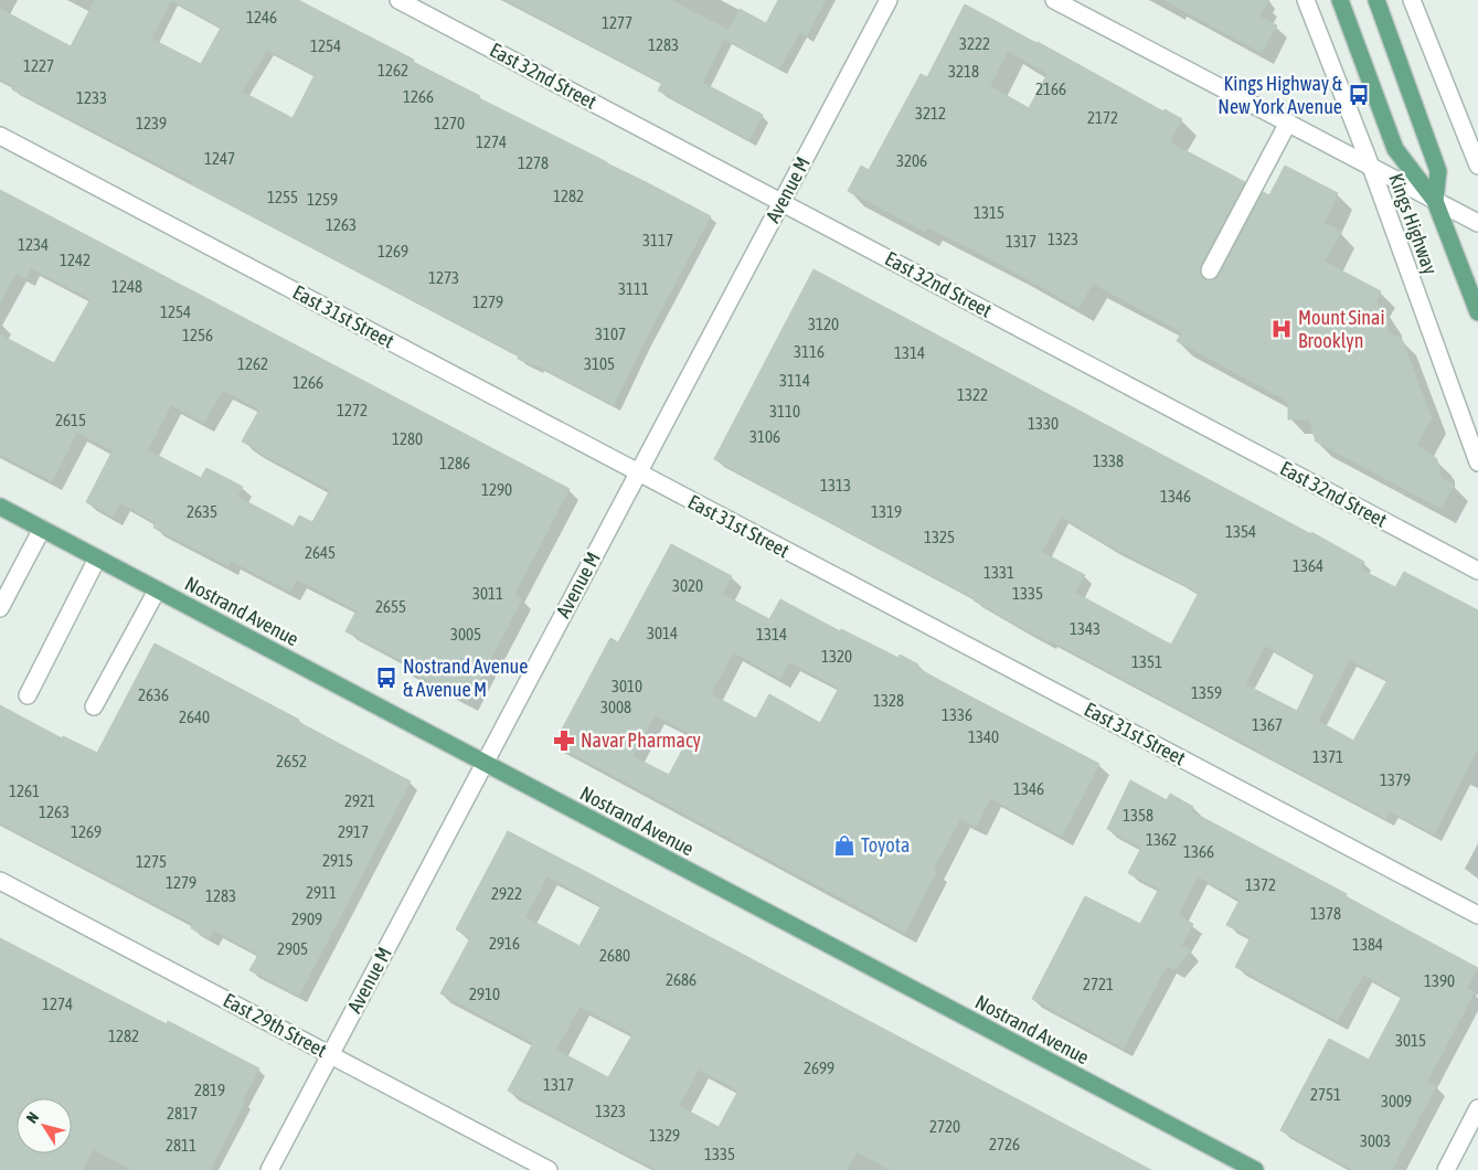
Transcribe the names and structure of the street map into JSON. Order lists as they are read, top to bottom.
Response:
{
  "streets": {
    "main road": ["Kings Highway", "Nostrand Avenue"],
    "street": [
      "East 32nd Street",
      "Avenue M",
      "East 31st Street",
      "East 29th Street"
    ]
  },
  "crossings": [
    ["East 32nd Street", "Avenue M"],
    ["Avenue M", "East 31st Street"],
    ["Avenue M", "Nostrand Avenue"],
    ["Avenue M", "East 29th Street"]
  ],
  "places": {
    "bus stop": ["Kings Highway & New York Avenue", "Nostrand Avenue & Avenue M"],
    "hospital": ["Mount Sinai Brooklyn"],
    "pharmacy": ["Navar Pharmacy"],
    "shop": ["Toyota"]
  },
  "house_numbers": [
    "1246",
    "1277",
    "3222",
    "1283",
    "1254",
    "1227",
    "1262",
    "3218",
    "2166",
    "1266",
    "1233",
    "3212",
    "2172",
    "1239",
    "1270",
    "1274",
    "1247",
    "3206",
    "1278",
    "1282",
    "1255",
    "1259",
    "1315",
    "1263",
    "1323",
    "3117",
    "1317",
    "1234",
    "1269",
    "1242",
    "1273",
    "1248",
    "3111",
    "1279",
    "1254",
    "3120",
    "3107",
    "1256",
    "3116",
    "1314",
    "1262",
    "3105",
    "3114",
    "1266",
    "1322",
    "1272",
    "3110",
    "2615",
    "1330",
    "3106",
    "1280",
    "1338",
    "1286",
    "1313",
    "1290",
    "1346",
    "2635",
    "1319",
    "1354",
    "1325",
    "2645",
    "1364",
    "1331",
    "3020",
    "3011",
    "1335",
    "2655",
    "1343",
    "3014",
    "3005",
    "1314",
    "1320",
    "1351",
    "3010",
    "1359",
    "2636",
    "1328",
    "3008",
    "1336",
    "2640",
    "1367",
    "1340",
    "1371",
    "2652",
    "1379",
    "1346",
    "1261",
    "2921",
    "1263",
    "1358",
    "1269",
    "2917",
    "1362",
    "1366",
    "2915",
    "1275",
    "1279",
    "1372",
    "2911",
    "2922",
    "1283",
    "1378",
    "2909",
    "2916",
    "1384",
    "2905",
    "2680",
    "2686",
    "1390",
    "2721",
    "2910",
    "1274",
    "1282",
    "3015",
    "2699",
    "1317",
    "2819",
    "2751",
    "3009",
    "1323",
    "2817",
    "2720",
    "1329",
    "3003",
    "2726",
    "2811",
    "1335"
  ],
  "north": "top left"
}
